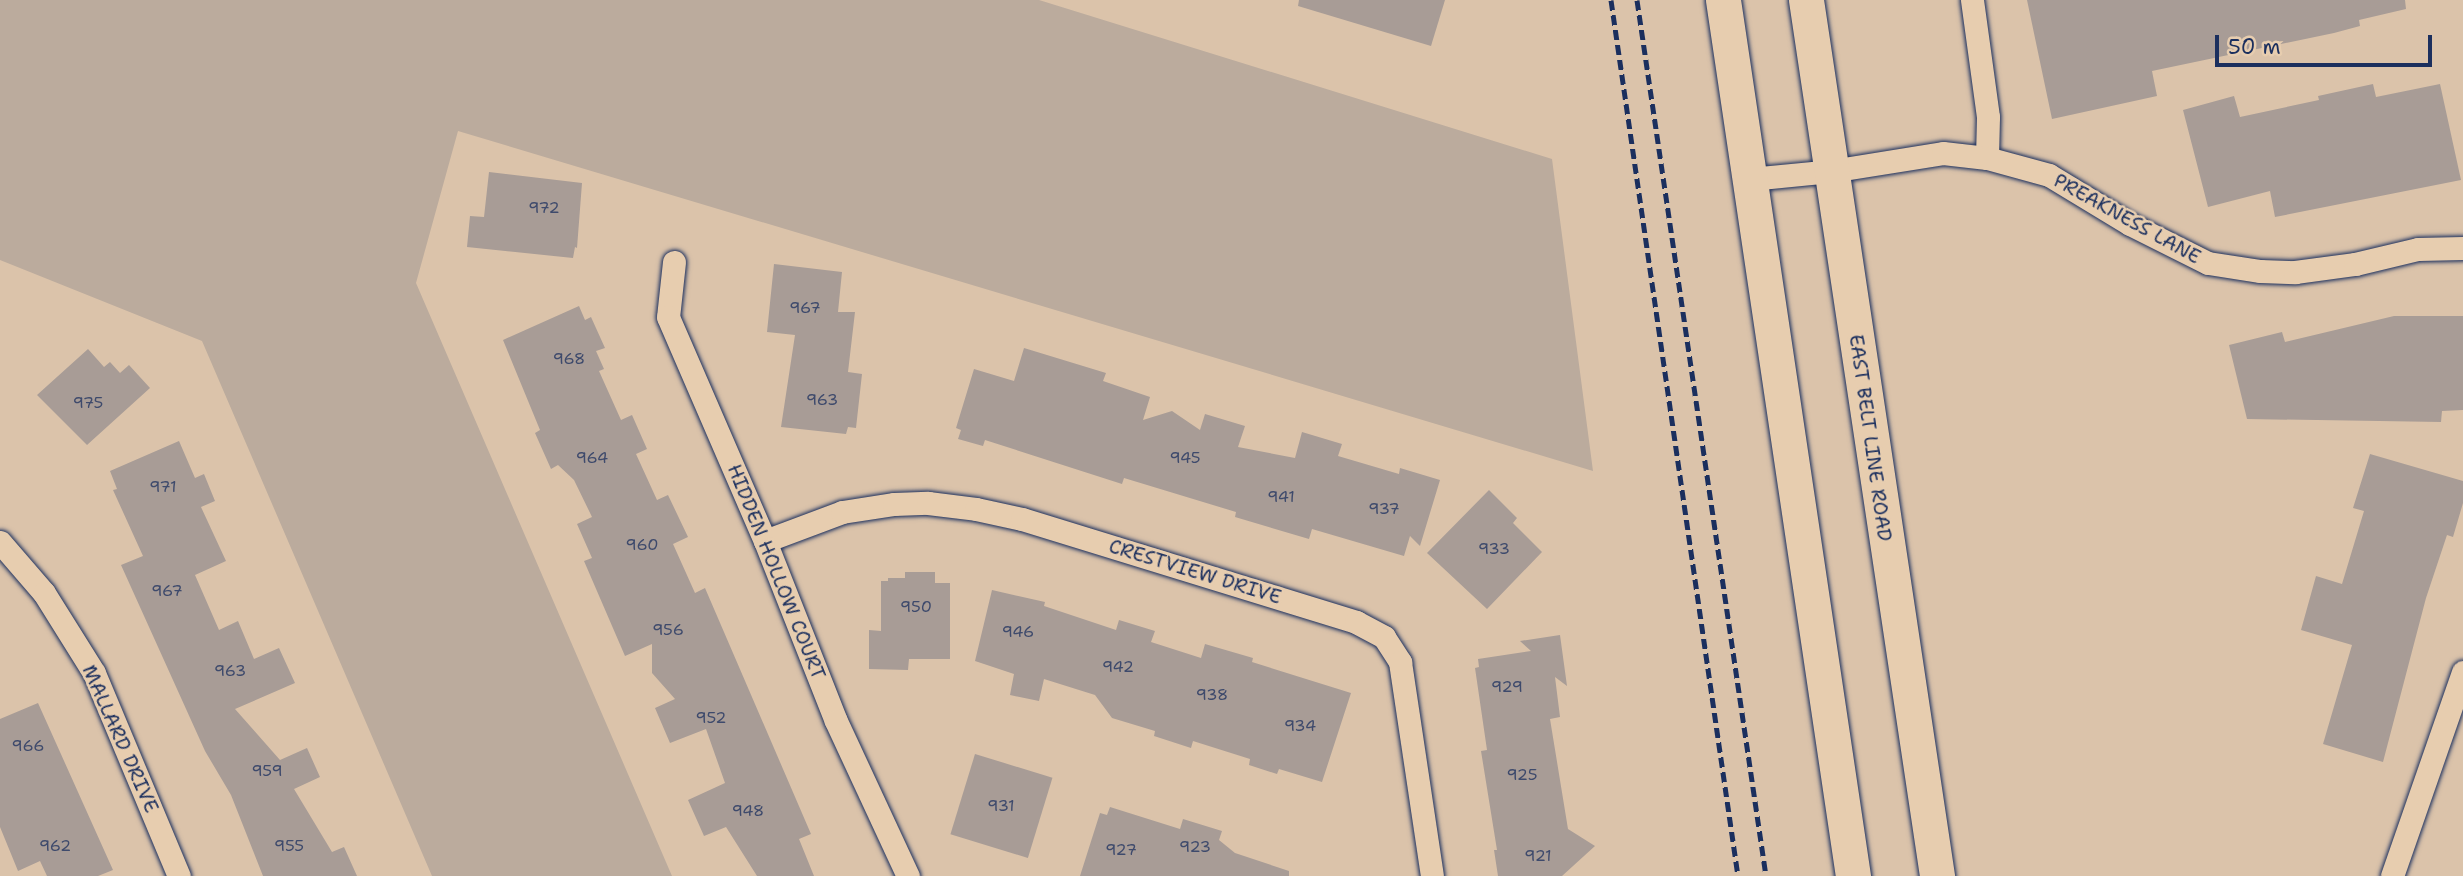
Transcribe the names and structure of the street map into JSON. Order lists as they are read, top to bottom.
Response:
{
  "streets": {
    "main road": ["EAST BELT LINE ROAD"],
    "street": [
      "PREAKNESS LANE",
      "HIDDEN HOLLOW COURT",
      "CRESTVIEW DRIVE",
      "MALLARD DRIVE"
    ]
  },
  "crossings": [
    ["PREAKNESS LANE", "EAST BELT LINE ROAD"],
    ["HIDDEN HOLLOW COURT", "CRESTVIEW DRIVE"]
  ],
  "house_numbers": [
    "972",
    "967",
    "968",
    "963",
    "975",
    "964",
    "945",
    "971",
    "941",
    "937",
    "960",
    "933",
    "967",
    "950",
    "956",
    "946",
    "942",
    "963",
    "929",
    "938",
    "952",
    "934",
    "966",
    "959",
    "925",
    "931",
    "948",
    "962",
    "955",
    "923",
    "927",
    "921"
  ],
  "scale_bar": "50 m"
}
